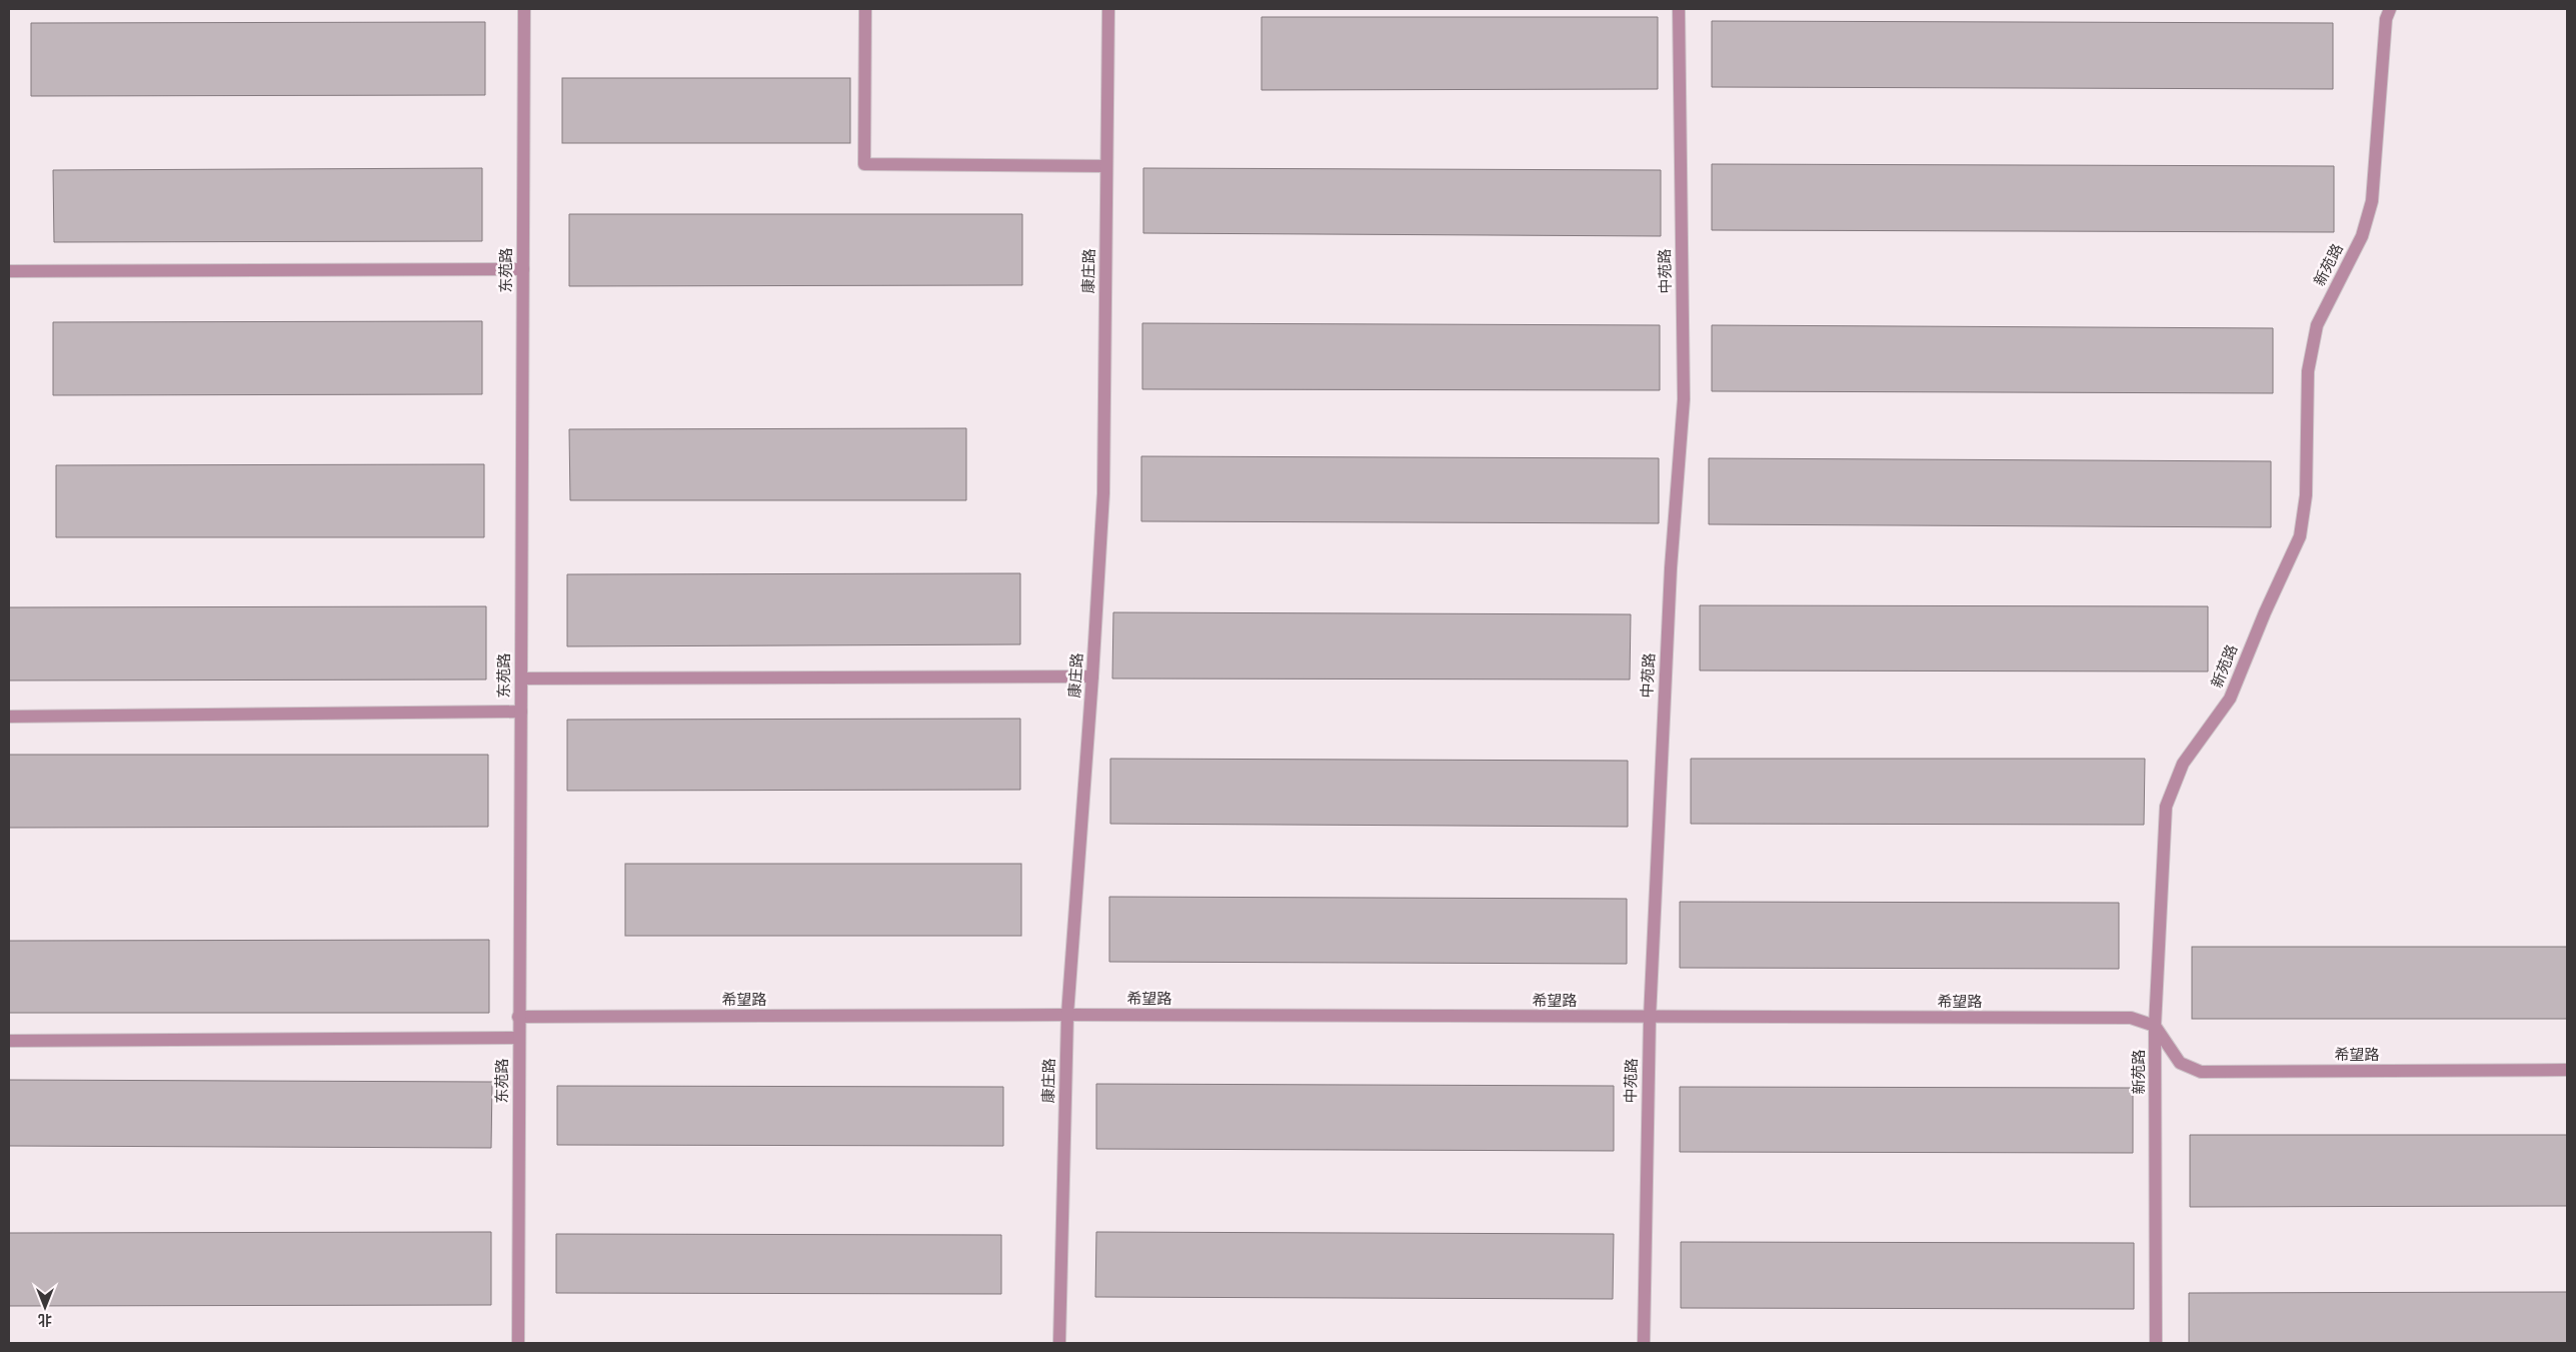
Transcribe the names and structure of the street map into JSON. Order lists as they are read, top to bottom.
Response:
{
  "streets": {
    "street": [
      "新苑路",
      "东苑路",
      "康庄路",
      "中苑路",
      "希望路"
    ]
  },
  "crossings": [
    ["新苑路", "希望路"],
    ["东苑路", "希望路"],
    ["康庄路", "希望路"],
    ["中苑路", "希望路"]
  ],
  "north": "bottom"
}
